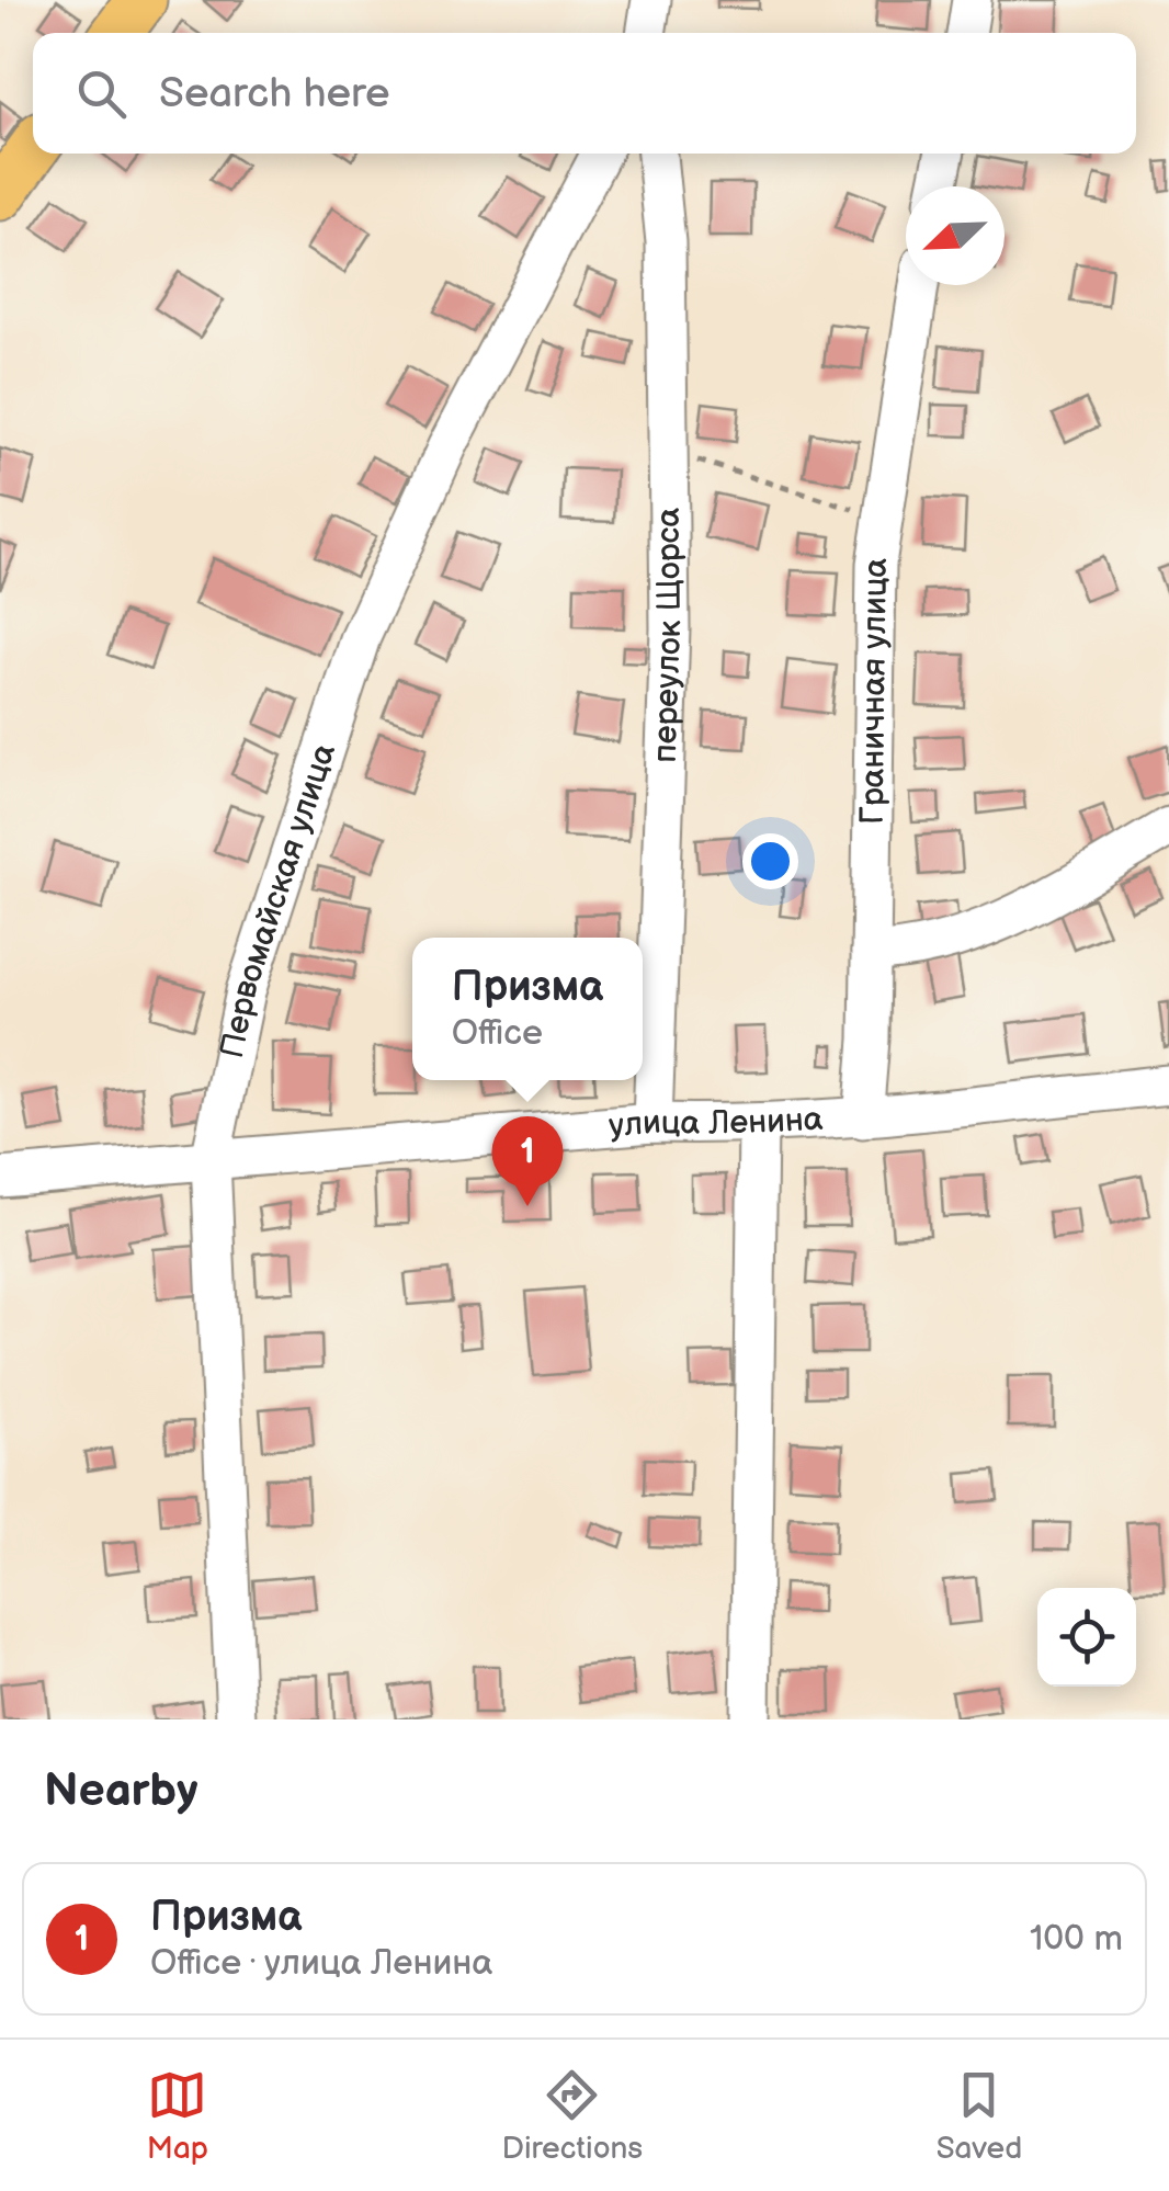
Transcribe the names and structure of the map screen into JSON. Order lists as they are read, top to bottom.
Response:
{
  "streets": {
    "street": [
      "переулок Щорса",
      "Граничная улица",
      "Первомайская улица",
      "улица Ленина"
    ]
  },
  "crossings": [
    ["переулок Щорса", "улица Ленина"],
    ["Граничная улица", "улица Ленина"],
    ["Первомайская улица", "улица Ленина"]
  ],
  "north": "bottom left",
  "page": {
    "search": "Search here",
    "popup": ["Призма", "Office"],
    "pins": "1",
    "heading": "Nearby",
    "list": [
      {
        "mark": "1",
        "name": "Призма",
        "note": "Office · улица Ленина",
        "value": "100 m"
      }
    ],
    "nav": ["Map", "Directions", "Saved"]
  }
}
